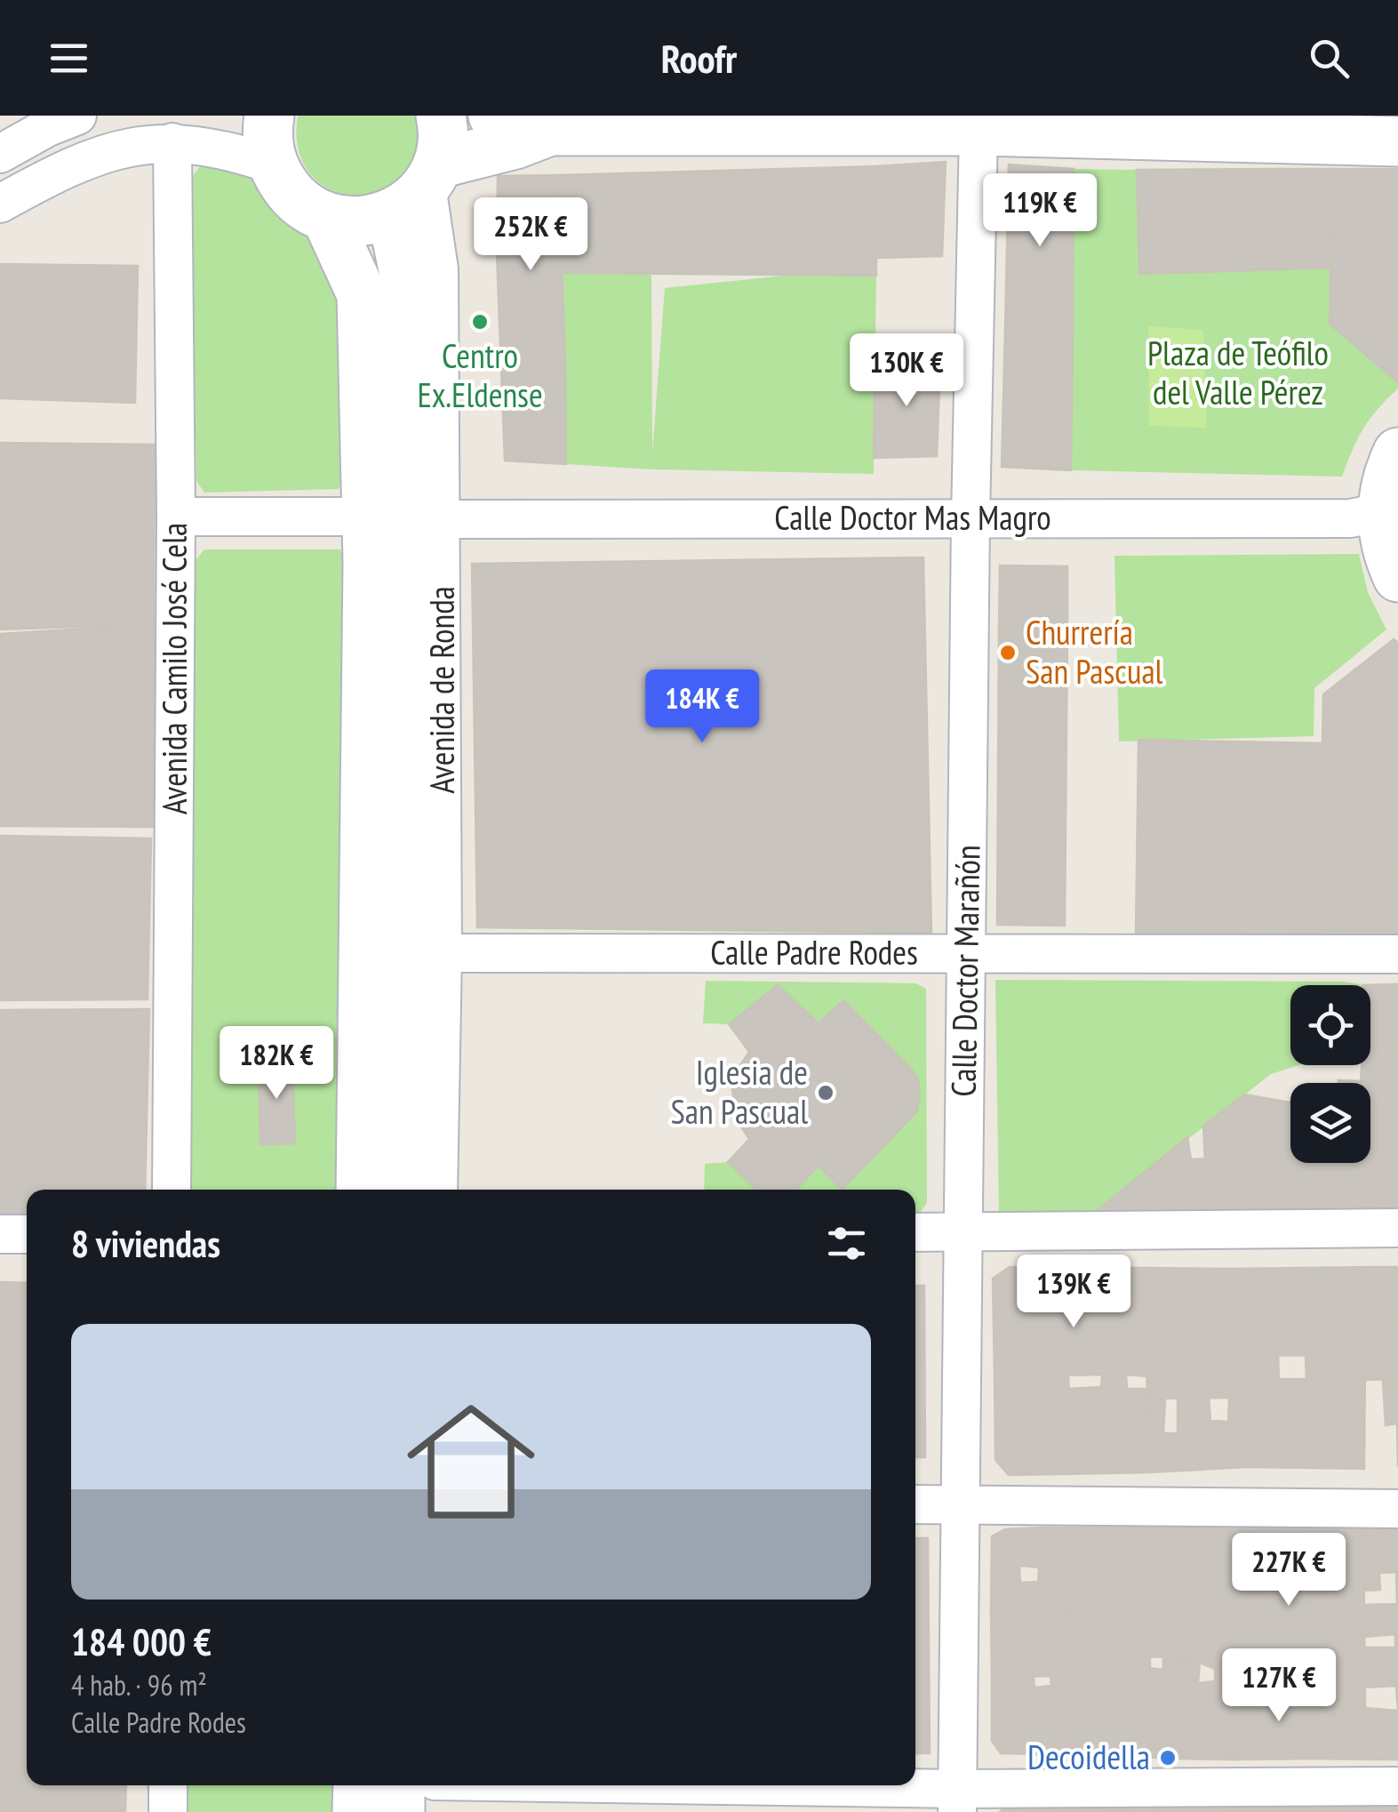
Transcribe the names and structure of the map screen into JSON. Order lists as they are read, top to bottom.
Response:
{
  "streets": {
    "street": [
      "Calle Doctor Mas Magro",
      "Avenida Camilo José Cela",
      "Avenida de Ronda",
      "Calle Padre Rodes",
      "Calle Doctor Marañón"
    ]
  },
  "crossings": [
    ["Calle Doctor Mas Magro", "Avenida de Ronda"],
    ["Calle Doctor Mas Magro", "Calle Doctor Marañón"],
    ["Avenida de Ronda", "Calle Padre Rodes"],
    ["Calle Padre Rodes", "Calle Doctor Marañón"]
  ],
  "parks": ["Plaza de Teófilo del Valle Pérez"],
  "places": [
    "Centro Ex.Eldense",
    "Churrería San Pascual",
    "Iglesia de San Pascual",
    "Decoidella"
  ],
  "page": {
    "header": "Roofr",
    "price": [
      "119K €",
      "252K €",
      "130K €",
      "184K €",
      "182K €",
      "139K €",
      "227K €",
      "127K €"
    ],
    "heading": "8 viviendas",
    "list": [
      {
        "name": "184 000 €",
        "note": "4 hab. · 96 m² · Calle Padre Rodes"
      }
    ]
  }
}
